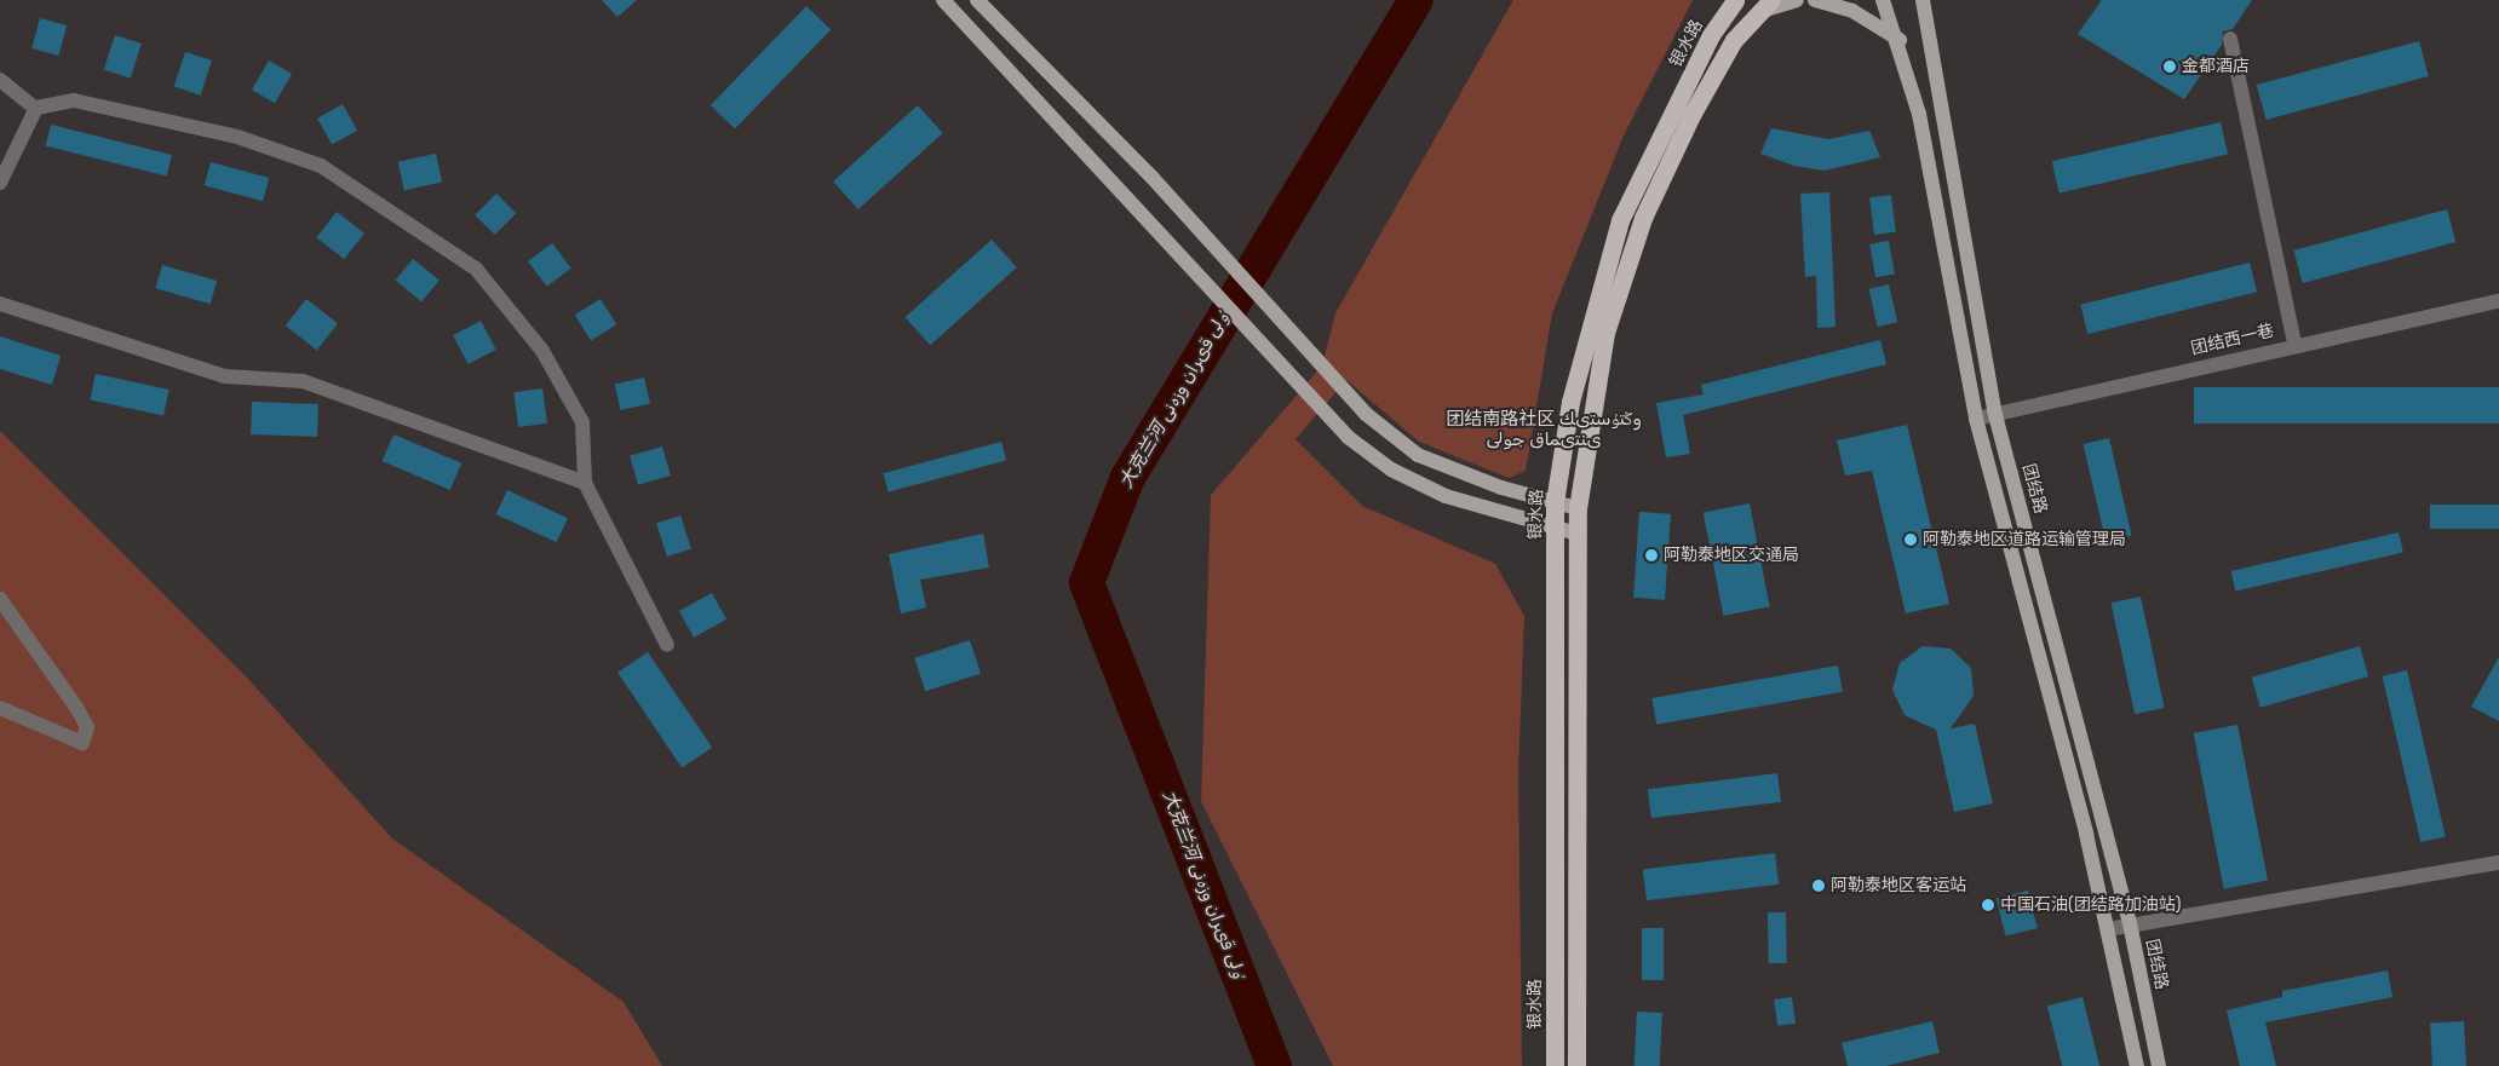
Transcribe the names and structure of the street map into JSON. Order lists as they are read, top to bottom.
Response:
{
  "streets": {
    "highway": ["银水路"],
    "main road": ["团结路"],
    "street": ["团结西一巷"]
  },
  "crossings": [
    ["团结西一巷", "团结路"]
  ],
  "districts": ["团结南路社区 وڭتۇستىك ىنتىماق جولى"],
  "water": ["大克兰河 ۇلى قىران وزەنى"],
  "places": [
    "金都酒店",
    "阿勒泰地区道路运输管理局",
    "阿勒泰地区交通局",
    "阿勒泰地区客运站",
    "中国石油(团结路加油站)"
  ]
}
